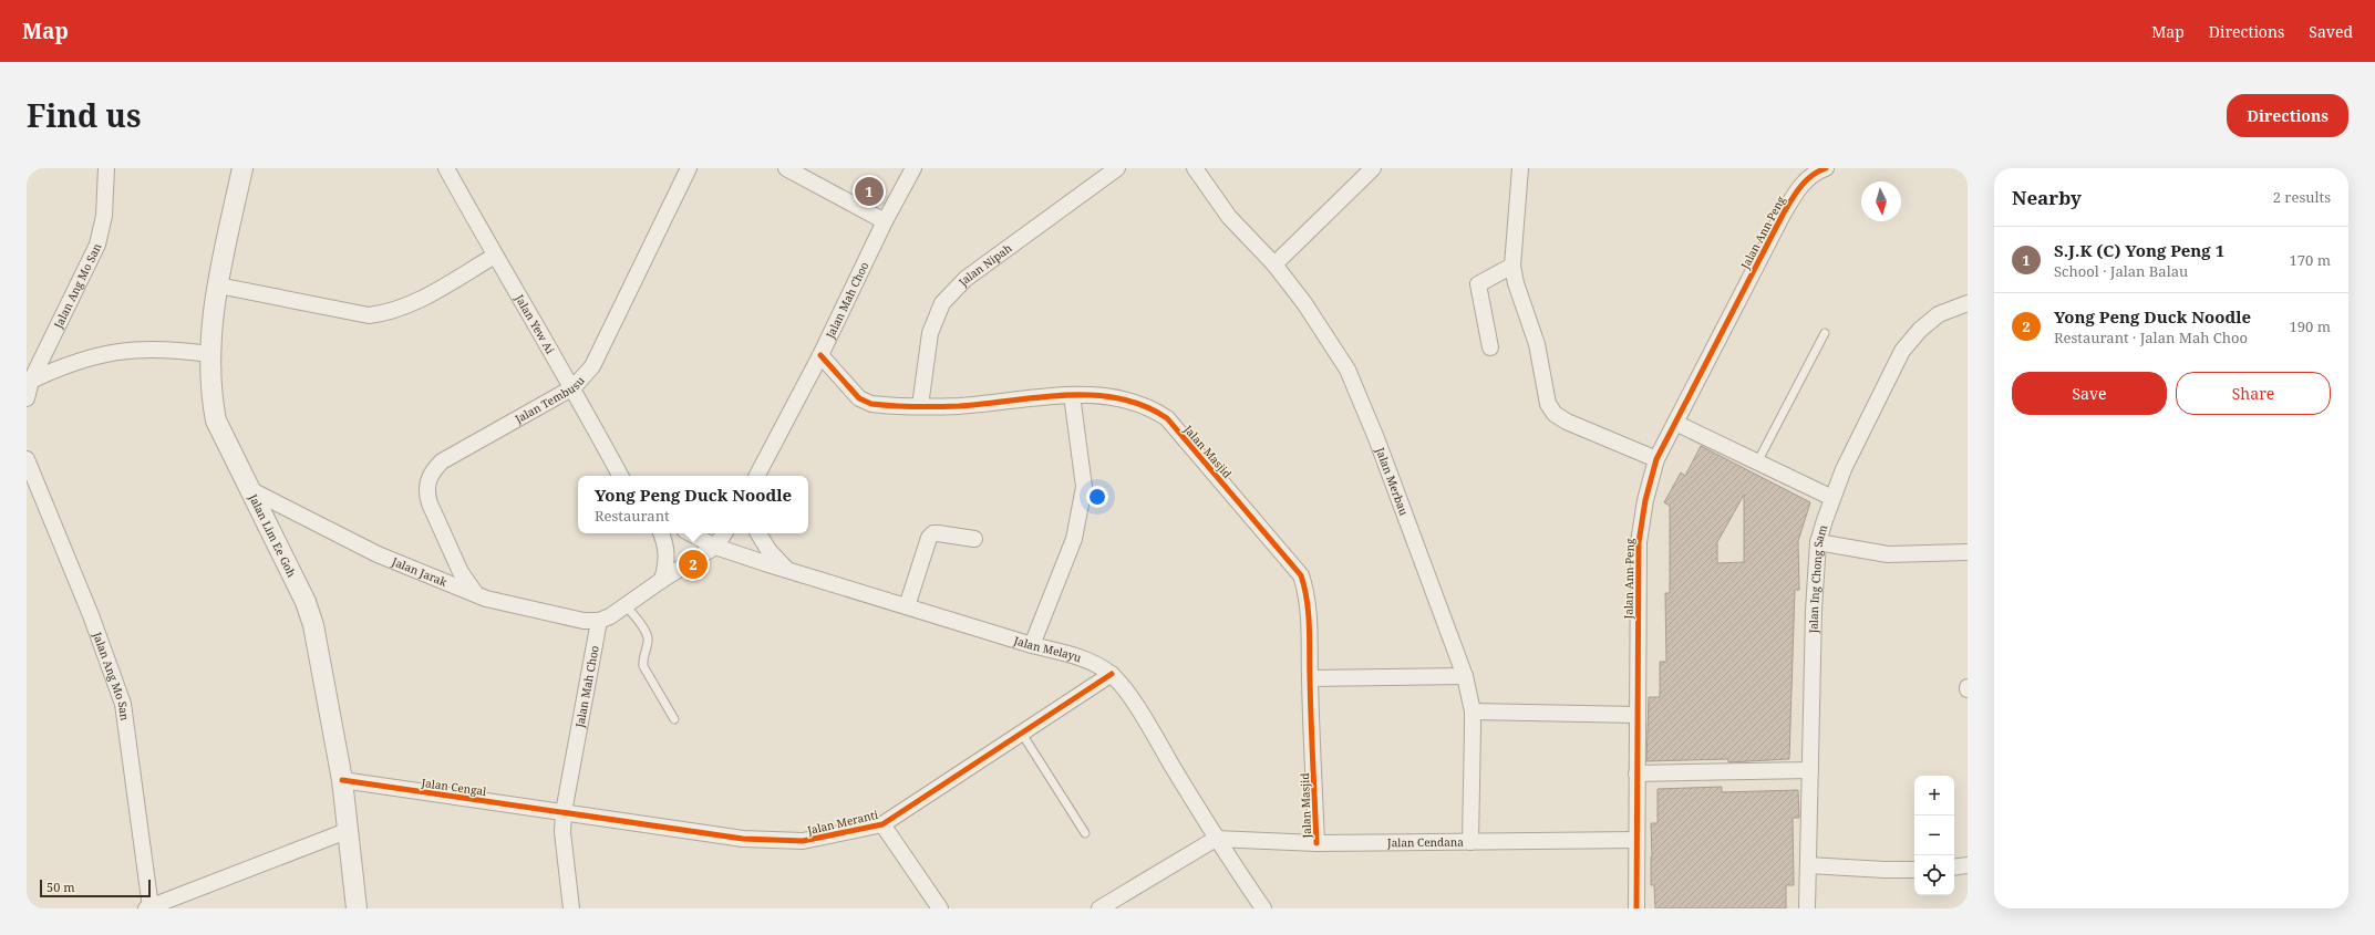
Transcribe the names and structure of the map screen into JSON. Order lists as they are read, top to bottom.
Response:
{
  "streets": {
    "street": [
      "Jalan Ann Peng",
      "Jalan Nipah",
      "Jalan Ang Mo San",
      "Jalan Mah Choo",
      "Jalan Yew Ai",
      "Jalan Tembusu",
      "Jalan Masjid",
      "Jalan Merbau",
      "Jalan Lim Ee Goh",
      "Jalan Jarak",
      "Jalan Ing Chong Sam",
      "Jalan Melayu",
      "Jalan Cengal",
      "Jalan Meranti",
      "Jalan Cendana"
    ]
  },
  "crossings": [
    ["Jalan Ann Peng", "Jalan Cendana"],
    ["Jalan Nipah", "Jalan Masjid"],
    ["Jalan Mah Choo", "Jalan Masjid"],
    ["Jalan Mah Choo", "Jalan Jarak"],
    ["Jalan Mah Choo", "Jalan Cengal"],
    ["Jalan Mah Choo", "Jalan Meranti"],
    ["Jalan Yew Ai", "Jalan Tembusu"],
    ["Jalan Tembusu", "Jalan Jarak"],
    ["Jalan Masjid", "Jalan Cendana"],
    ["Jalan Merbau", "Jalan Cendana"],
    ["Jalan Lim Ee Goh", "Jalan Jarak"],
    ["Jalan Lim Ee Goh", "Jalan Cengal"],
    ["Jalan Melayu", "Jalan Meranti"],
    ["Jalan Melayu", "Jalan Cendana"],
    ["Jalan Cengal", "Jalan Meranti"]
  ],
  "scale_bar": "50 m",
  "north": "bottom",
  "page": {
    "header": "Map",
    "nav": ["Map", "Directions", "Saved"],
    "title": "Find us",
    "buttons": [
      "Directions",
      ["Save", "Share"]
    ],
    "heading": ["Nearby", "2 results"],
    "pins": ["1", "2"],
    "list": [
      {
        "mark": "1",
        "name": "S.J.K (C) Yong Peng 1",
        "note": "School · Jalan Balau",
        "value": "170 m"
      },
      {
        "mark": "2",
        "name": "Yong Peng Duck Noodle",
        "note": "Restaurant · Jalan Mah Choo",
        "value": "190 m"
      }
    ],
    "popup": ["Yong Peng Duck Noodle", "Restaurant"],
    "map_buttons": ["+", "−"],
    "scale": "50 m"
  }
}
